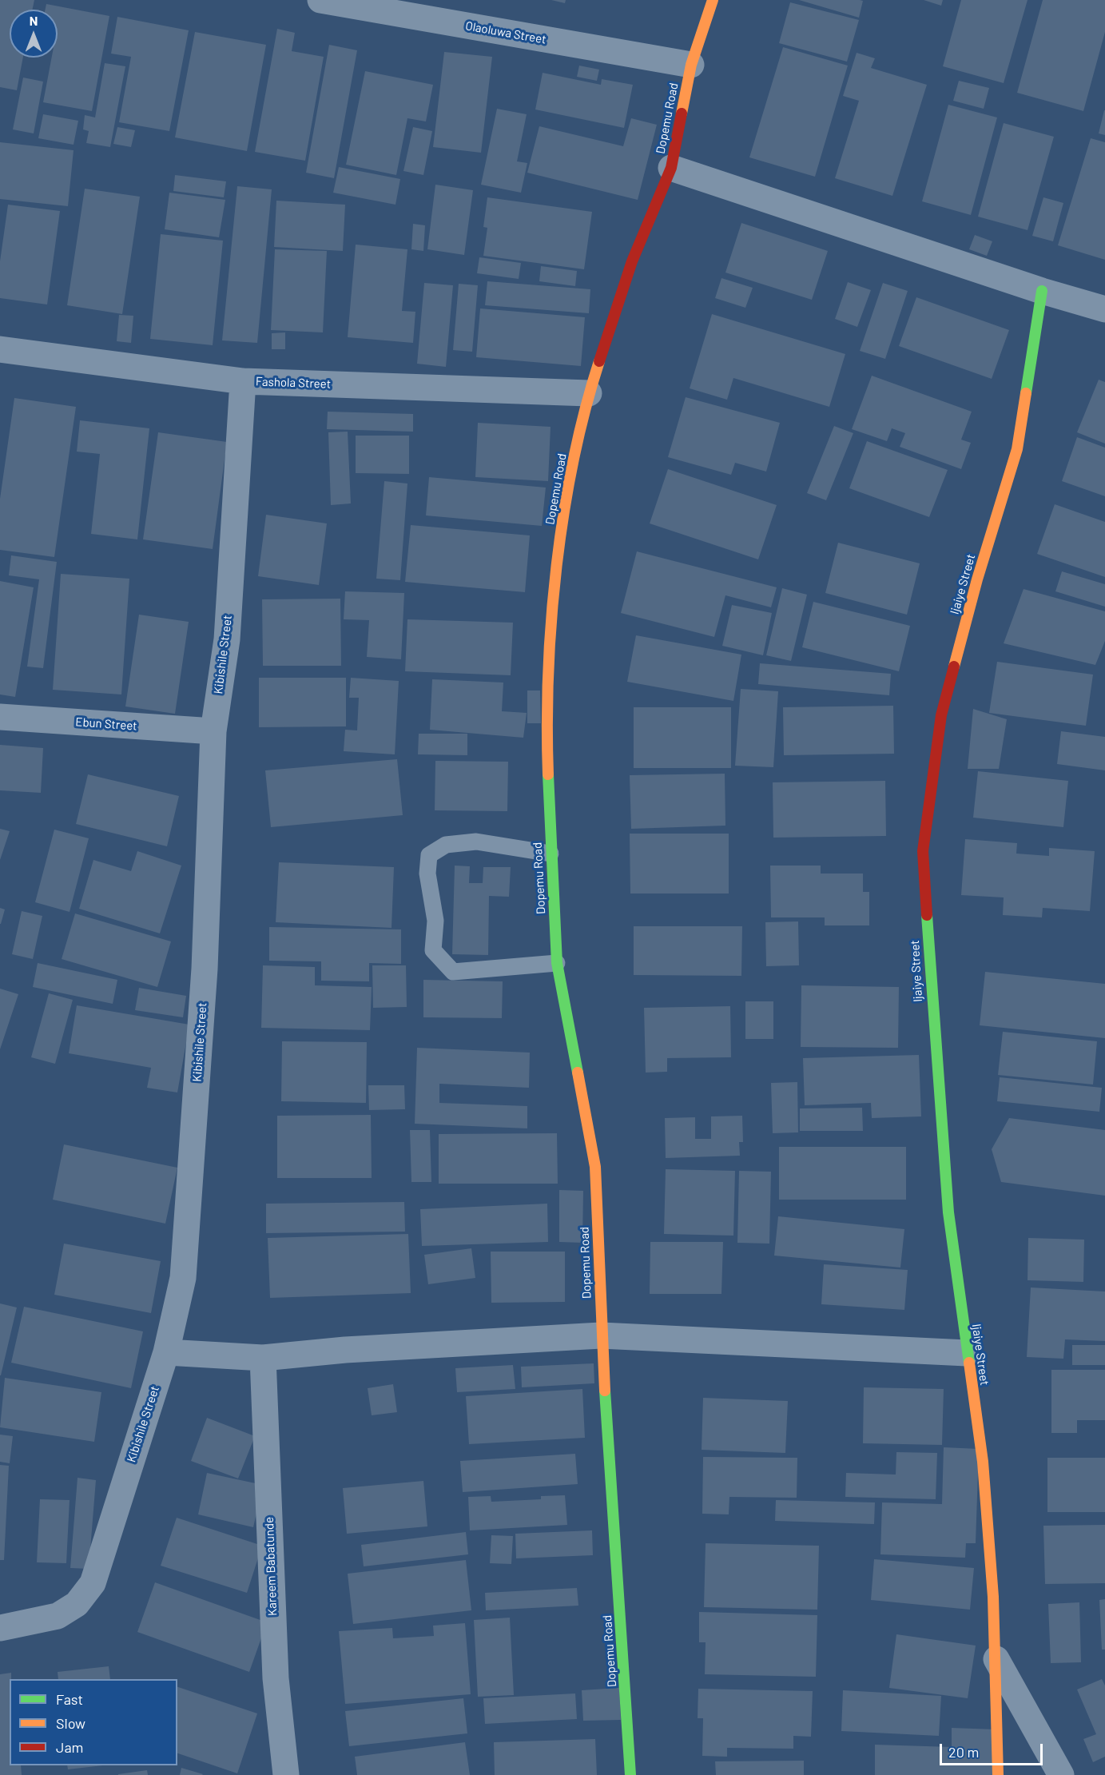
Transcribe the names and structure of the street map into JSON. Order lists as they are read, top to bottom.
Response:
{
  "streets": {
    "main road": ["Dopemu Road", "Ijaiye Street"],
    "street": [
      "Olaoluwa Street",
      "Fashola Street",
      "Kibishile Street",
      "Ebun Street",
      "Kareem Babatunde"
    ]
  },
  "crossings": [
    ["Olaoluwa Street", "Dopemu Road"],
    ["Dopemu Road", "Fashola Street"],
    ["Fashola Street", "Kibishile Street"],
    ["Kibishile Street", "Ebun Street"]
  ],
  "legend": ["Fast", "Slow", "Jam"],
  "scale_bar": "20 m",
  "north": "top"
}
